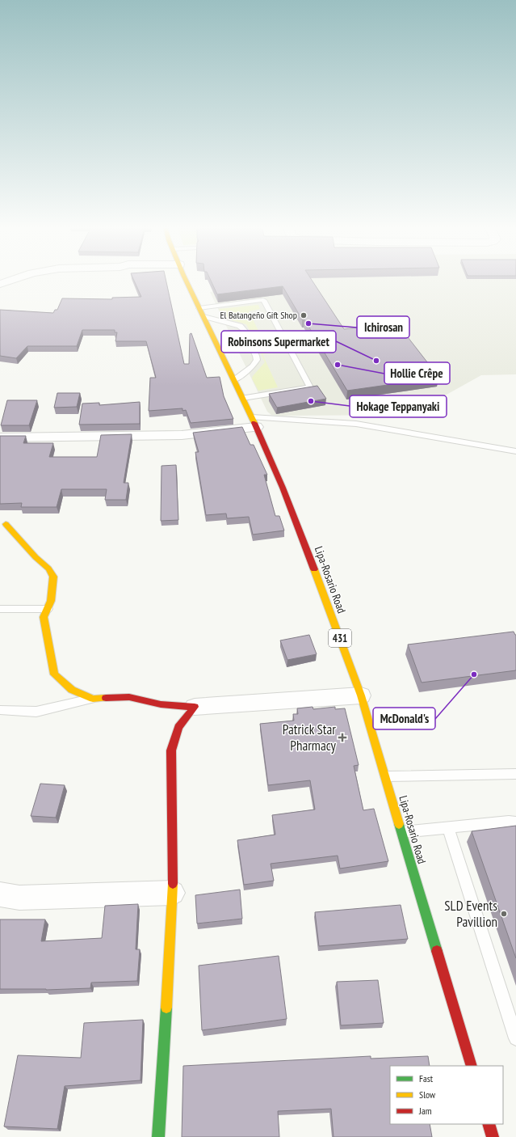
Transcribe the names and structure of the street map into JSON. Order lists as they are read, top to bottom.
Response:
{
  "streets": {
    "main road": ["Lipa-Rosario Road", "431"]
  },
  "places": {
    "other": [
      "El Batangeño Gift Shop",
      "Ichirosan",
      "Robinsons Supermarket",
      "Hollie Crêpe",
      "Hokage Teppanyaki",
      "McDonald's",
      "SLD Events Pavillion"
    ],
    "health": ["Patrick Star Pharmacy"]
  },
  "legend": ["Fast", "Slow", "Jam"]
}
